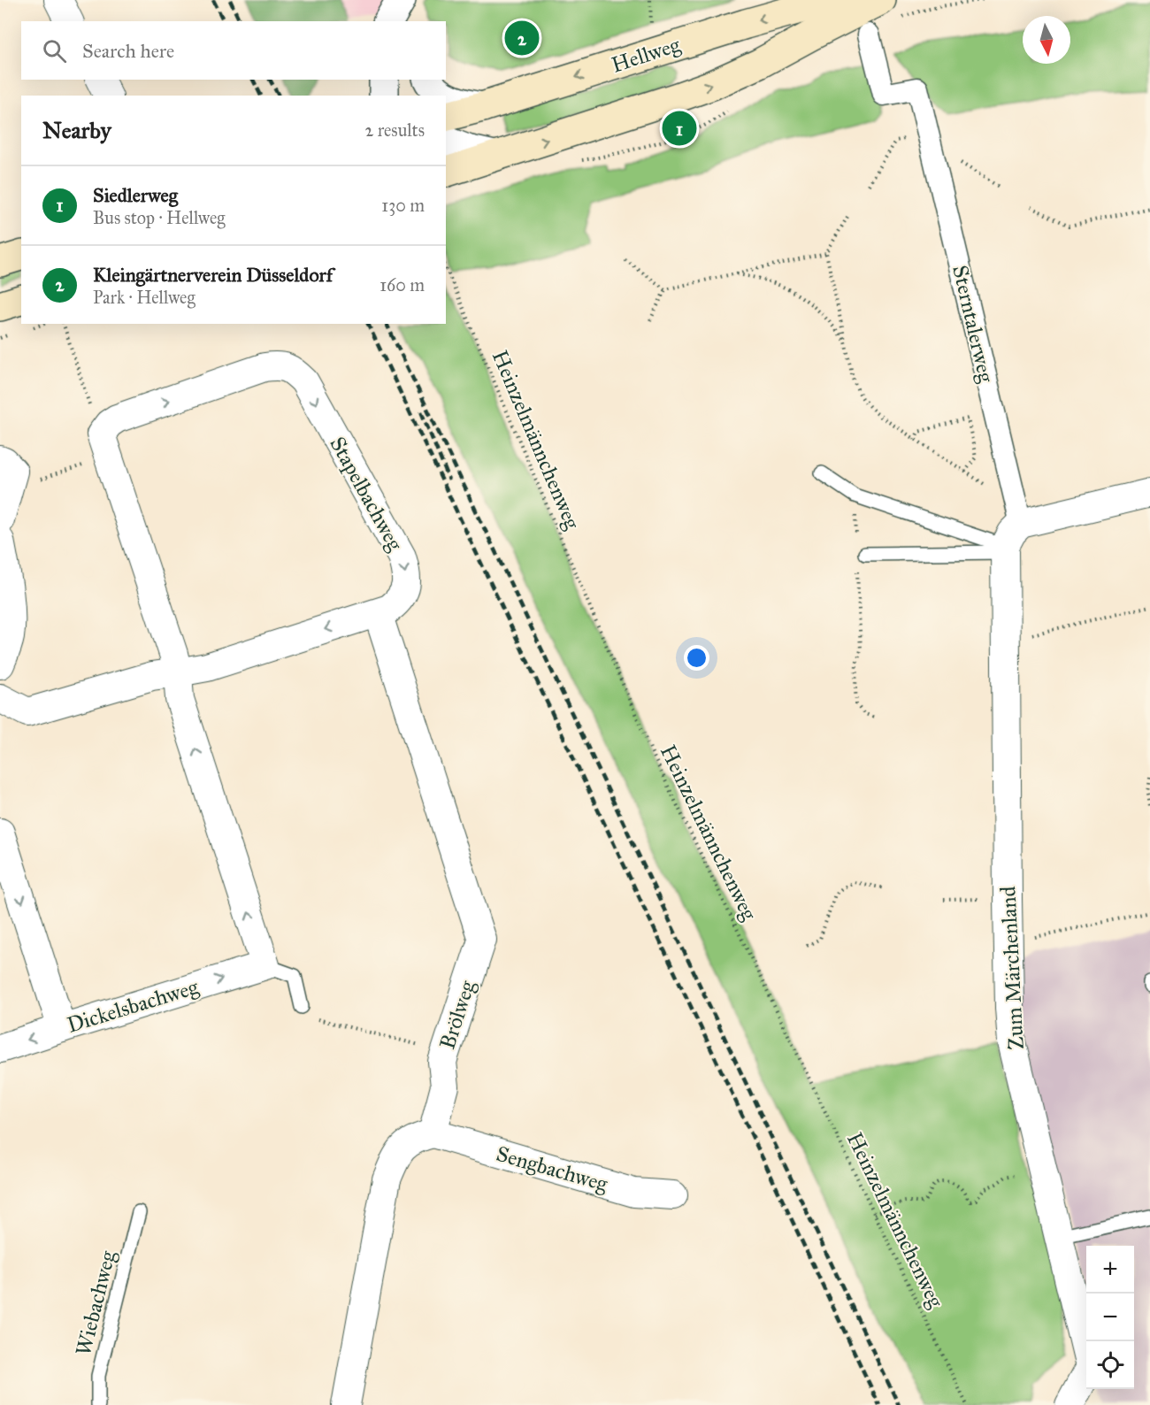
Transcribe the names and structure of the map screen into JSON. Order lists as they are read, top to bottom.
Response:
{
  "streets": {
    "main road": ["Hellweg"],
    "street": [
      "Sterntalerweg",
      "Stapelbachweg",
      "Zum Märchenland",
      "Dickelsbachweg",
      "Brölweg",
      "Sengbachweg"
    ],
    "lane": ["Wiebachweg"],
    "path": ["Heinzelmännchenweg"]
  },
  "crossings": [
    ["Stapelbachweg", "Brölweg"],
    ["Brölweg", "Sengbachweg"]
  ],
  "north": "bottom",
  "page": {
    "pins": ["2", "1"],
    "search": "Search here",
    "heading": ["Nearby", "2 results"],
    "list": [
      {
        "mark": "1",
        "name": "Siedlerweg",
        "note": "Bus stop · Hellweg",
        "value": "130 m"
      },
      {
        "mark": "2",
        "name": "Kleingärtnerverein Düsseldorf",
        "note": "Park · Hellweg",
        "value": "160 m"
      }
    ],
    "map_buttons": ["+", "−"]
  }
}
